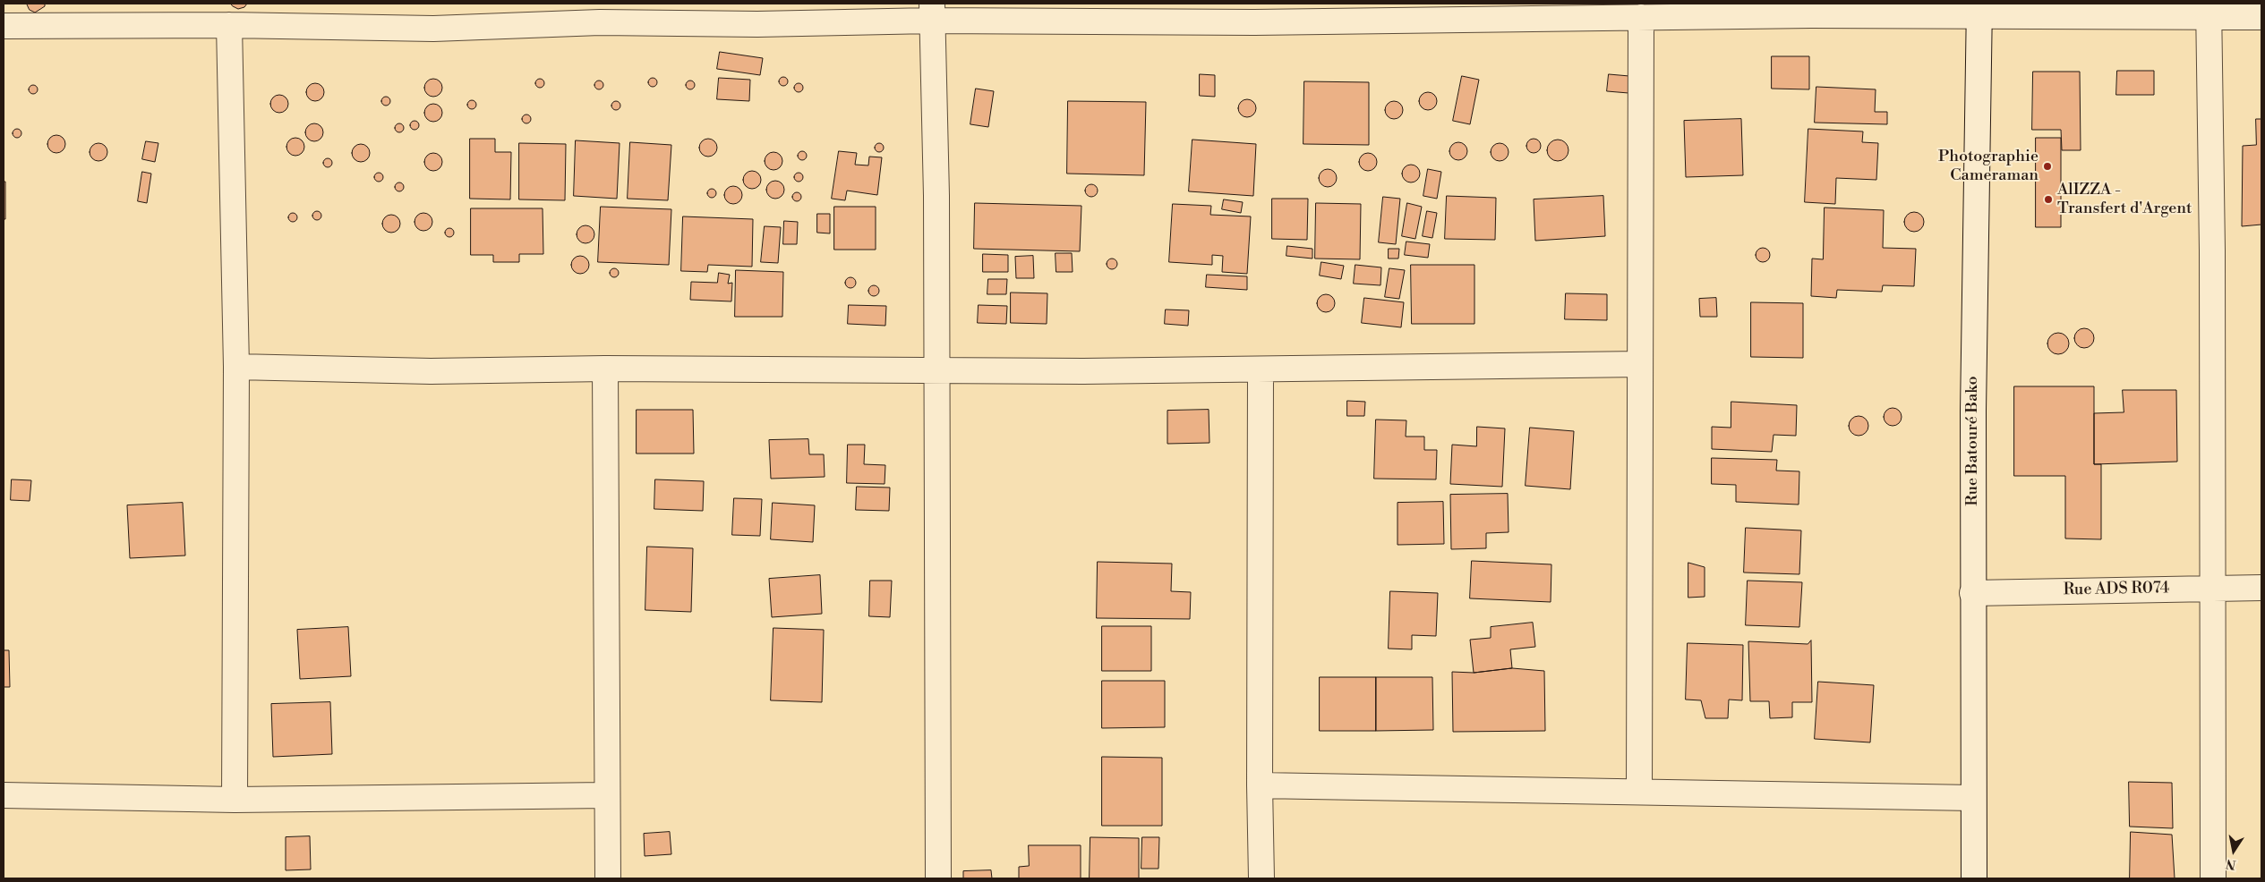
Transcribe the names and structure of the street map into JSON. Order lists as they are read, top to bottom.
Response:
{
  "streets": {
    "street": ["Rue Batouré Bako", "Rue ADS R074"]
  },
  "crossings": [
    ["Rue Batouré Bako", "Rue ADS R074"]
  ],
  "places": ["Photographie Cameraman", "AlIZZA - Transfert d'Argent"],
  "north": "bottom"
}
